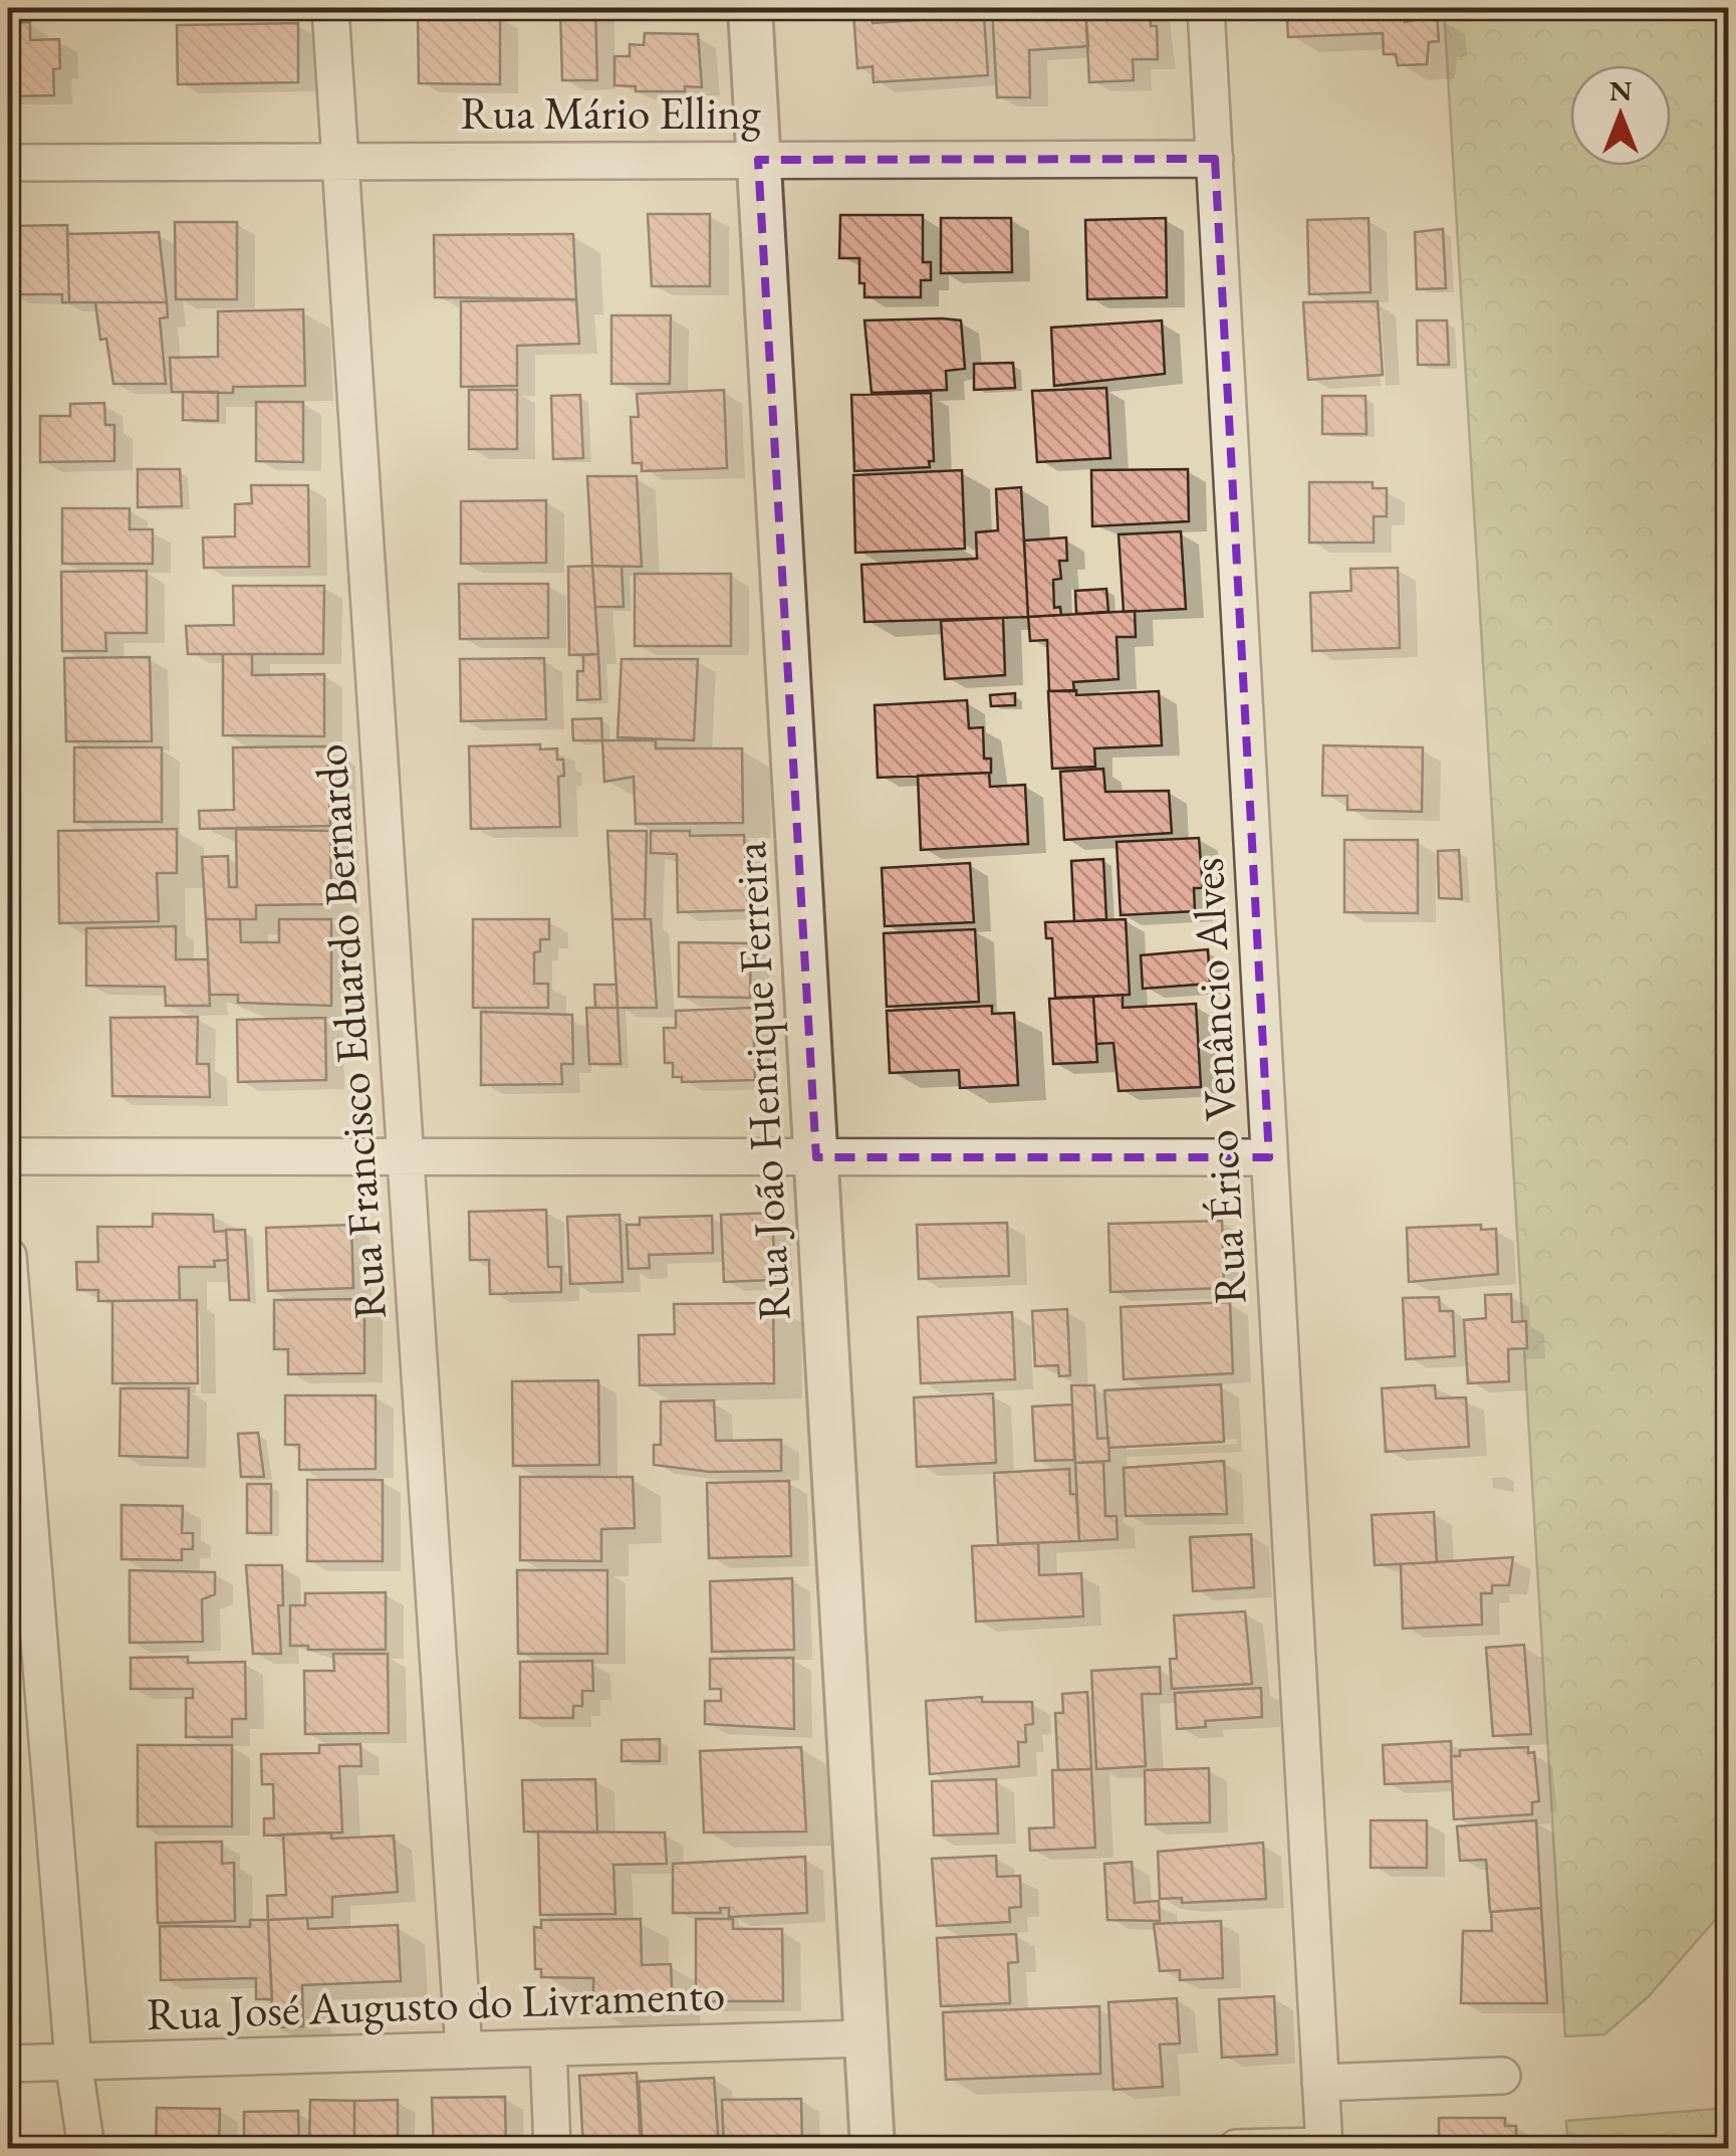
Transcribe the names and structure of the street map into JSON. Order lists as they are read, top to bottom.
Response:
{
  "streets": {
    "street": [
      "Rua Mário Elling",
      "Rua Francisco Eduardo Bernardo",
      "Rua João Henrique Ferreira",
      "Rua Érico Venâncio Alves",
      "Rua José Augusto do Livramento"
    ]
  },
  "crossings": [
    ["Rua Mário Elling", "Rua Francisco Eduardo Bernardo"],
    ["Rua Mário Elling", "Rua João Henrique Ferreira"],
    ["Rua Mário Elling", "Rua Érico Venâncio Alves"],
    ["Rua Francisco Eduardo Bernardo", "Rua José Augusto do Livramento"],
    ["Rua João Henrique Ferreira", "Rua José Augusto do Livramento"]
  ],
  "north": "top"
}
